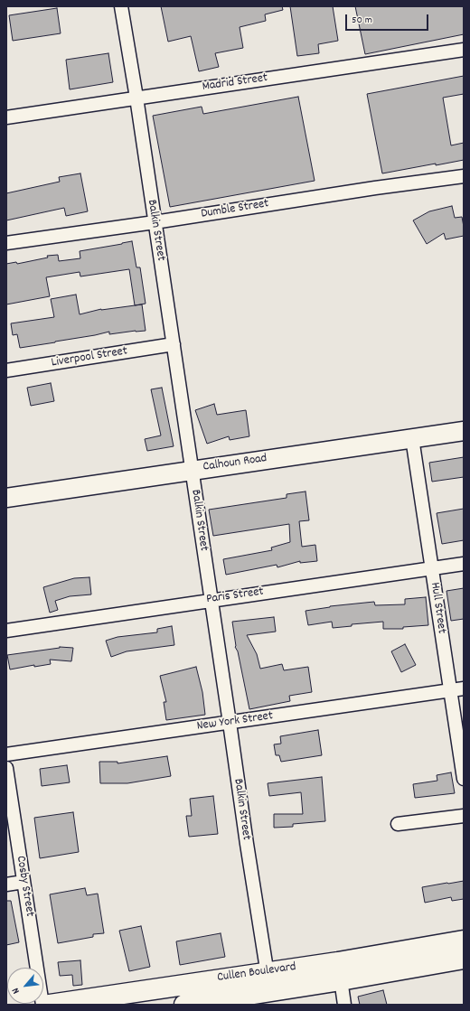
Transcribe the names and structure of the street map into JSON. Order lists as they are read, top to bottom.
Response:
{
  "streets": {
    "main road": ["Cullen Boulevard"],
    "street": [
      "Madrid Street",
      "Dumble Street",
      "Balkin Street",
      "Liverpool Street",
      "Calhoun Road",
      "Paris Street",
      "Hull Street",
      "New York Street",
      "Cosby Street"
    ]
  },
  "crossings": [
    ["Madrid Street", "Balkin Street"],
    ["Dumble Street", "Balkin Street"],
    ["Balkin Street", "Liverpool Street"],
    ["Balkin Street", "Calhoun Road"],
    ["Balkin Street", "Paris Street"],
    ["Balkin Street", "New York Street"],
    ["Balkin Street", "Cullen Boulevard"],
    ["Calhoun Road", "Hull Street"],
    ["Paris Street", "Hull Street"],
    ["Hull Street", "New York Street"]
  ],
  "scale_bar": "50 m",
  "north": "bottom left"
}
